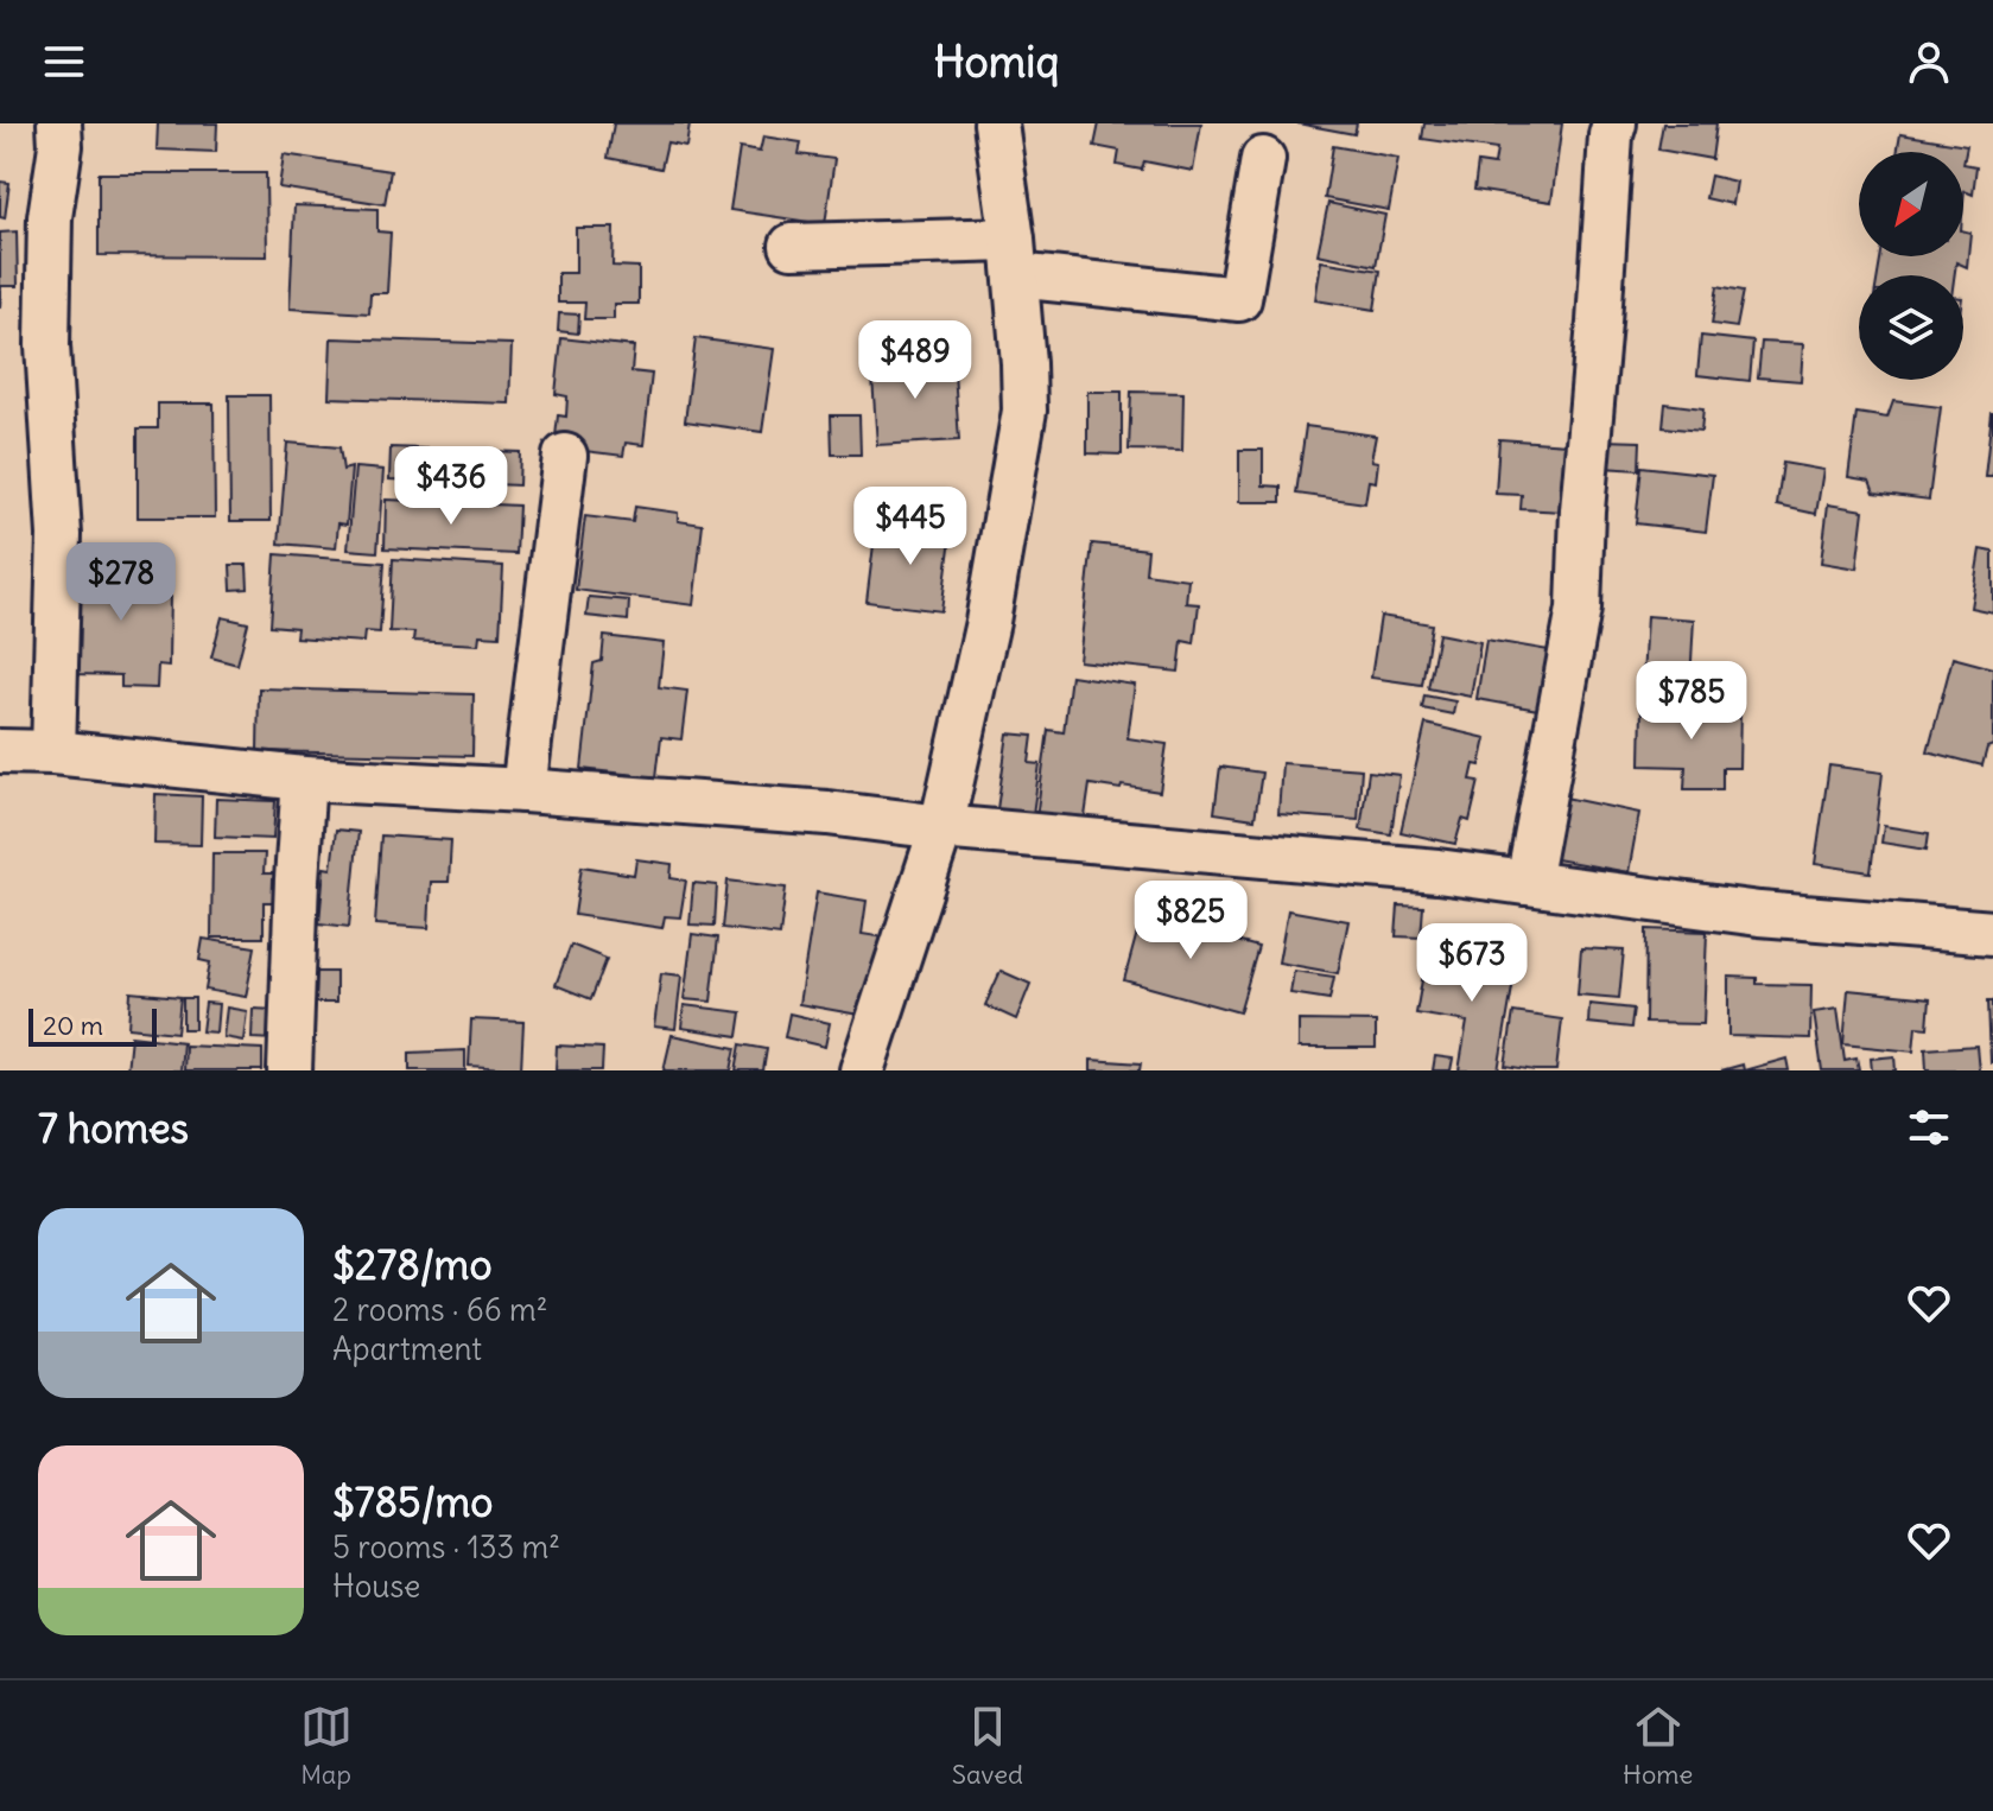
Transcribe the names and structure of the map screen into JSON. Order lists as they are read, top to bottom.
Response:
{
  "scale_bar": "20 m",
  "north": "bottom left",
  "page": {
    "header": "Homiq",
    "price": [
      "$489",
      "$436",
      "$445",
      "$278",
      "$785",
      "$825",
      "$673"
    ],
    "scale": "20 m",
    "heading": "7 homes",
    "list": [
      {
        "name": "$278/mo",
        "note": "2 rooms · 66 m² · Apartment"
      },
      {
        "name": "$785/mo",
        "note": "5 rooms · 133 m² · House"
      }
    ],
    "tabs": ["Map", "Saved", "Home"]
  }
}
